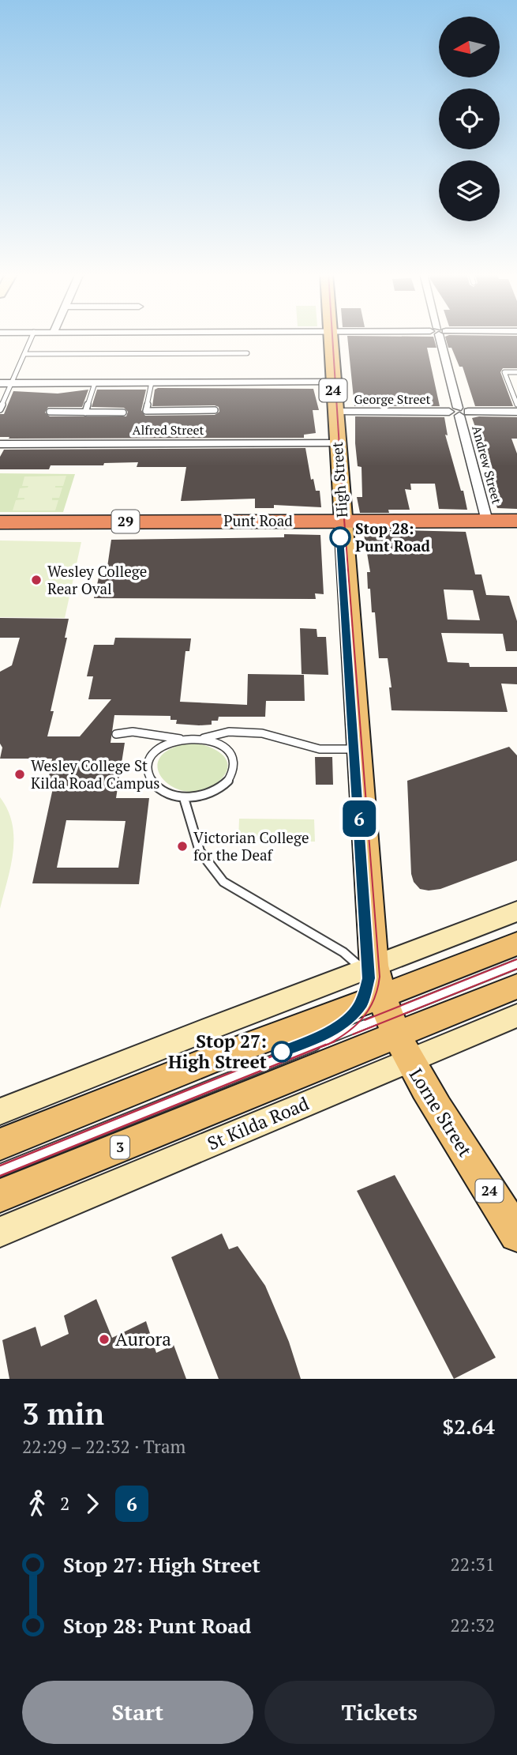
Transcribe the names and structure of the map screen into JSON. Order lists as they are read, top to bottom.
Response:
{
  "streets": {
    "highway": ["Punt Road", "29"],
    "main road": [
      "24",
      "High Street",
      "Lorne Street",
      "St Kilda Road",
      "3"
    ],
    "street": ["George Street", "Alfred Street", "Andrew Street"]
  },
  "crossings": [
    ["George Street", "Andrew Street"],
    ["George Street", "High Street"],
    ["Alfred Street", "High Street"],
    ["Andrew Street", "Punt Road"],
    ["High Street", "Punt Road"],
    ["High Street", "Lorne Street"],
    ["High Street", "St Kilda Road"],
    ["Lorne Street", "St Kilda Road"]
  ],
  "places": [
    "Stop 28: Punt Road",
    "Wesley College Rear Oval",
    "Wesley College St Kilda Road Campus",
    "Victorian College for the Deaf",
    "Stop 27: High Street",
    "Aurora"
  ],
  "lines": ["tram line 6"],
  "north": "left",
  "page": {
    "on_map": "6",
    "heading": ["3 min", "22:29 – 22:32 · Tram", "$2.64"],
    "legs": ["2", "6"],
    "list": [
      {
        "name": "Stop 27: High Street",
        "value": "22:31"
      },
      {
        "name": "Stop 28: Punt Road",
        "value": "22:32"
      }
    ],
    "buttons": ["Start", "Tickets"]
  }
}
